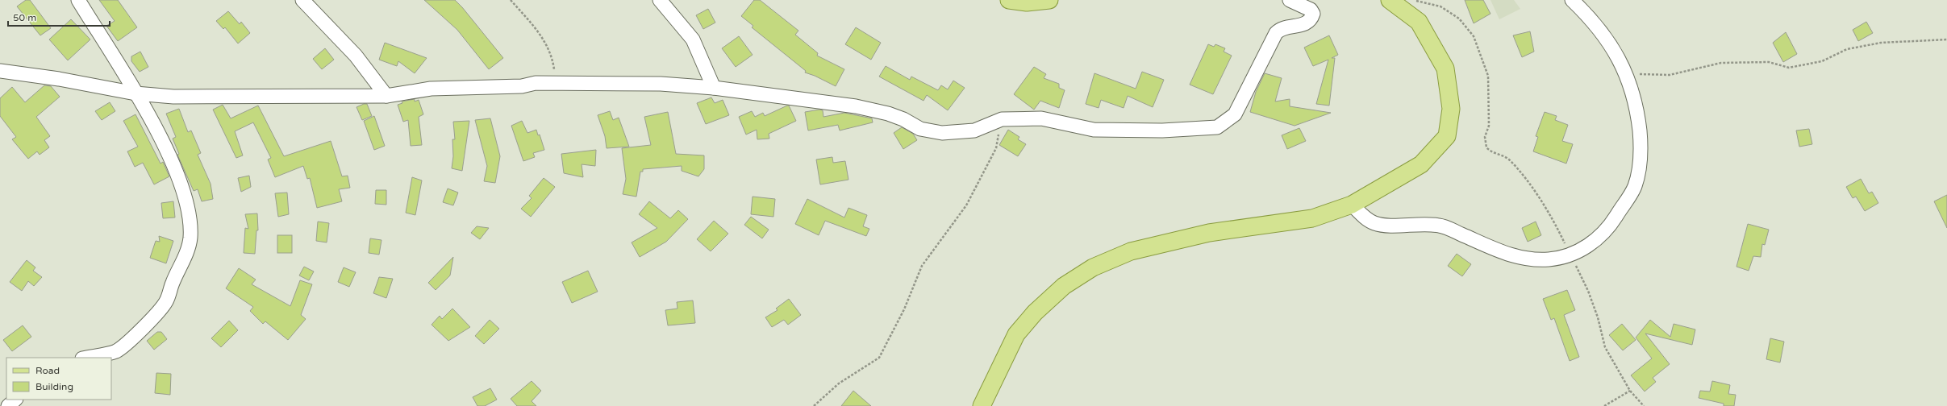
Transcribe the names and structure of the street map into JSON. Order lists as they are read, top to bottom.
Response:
{
  "legend": ["Road", "Building"],
  "scale_bar": "50 m"
}
